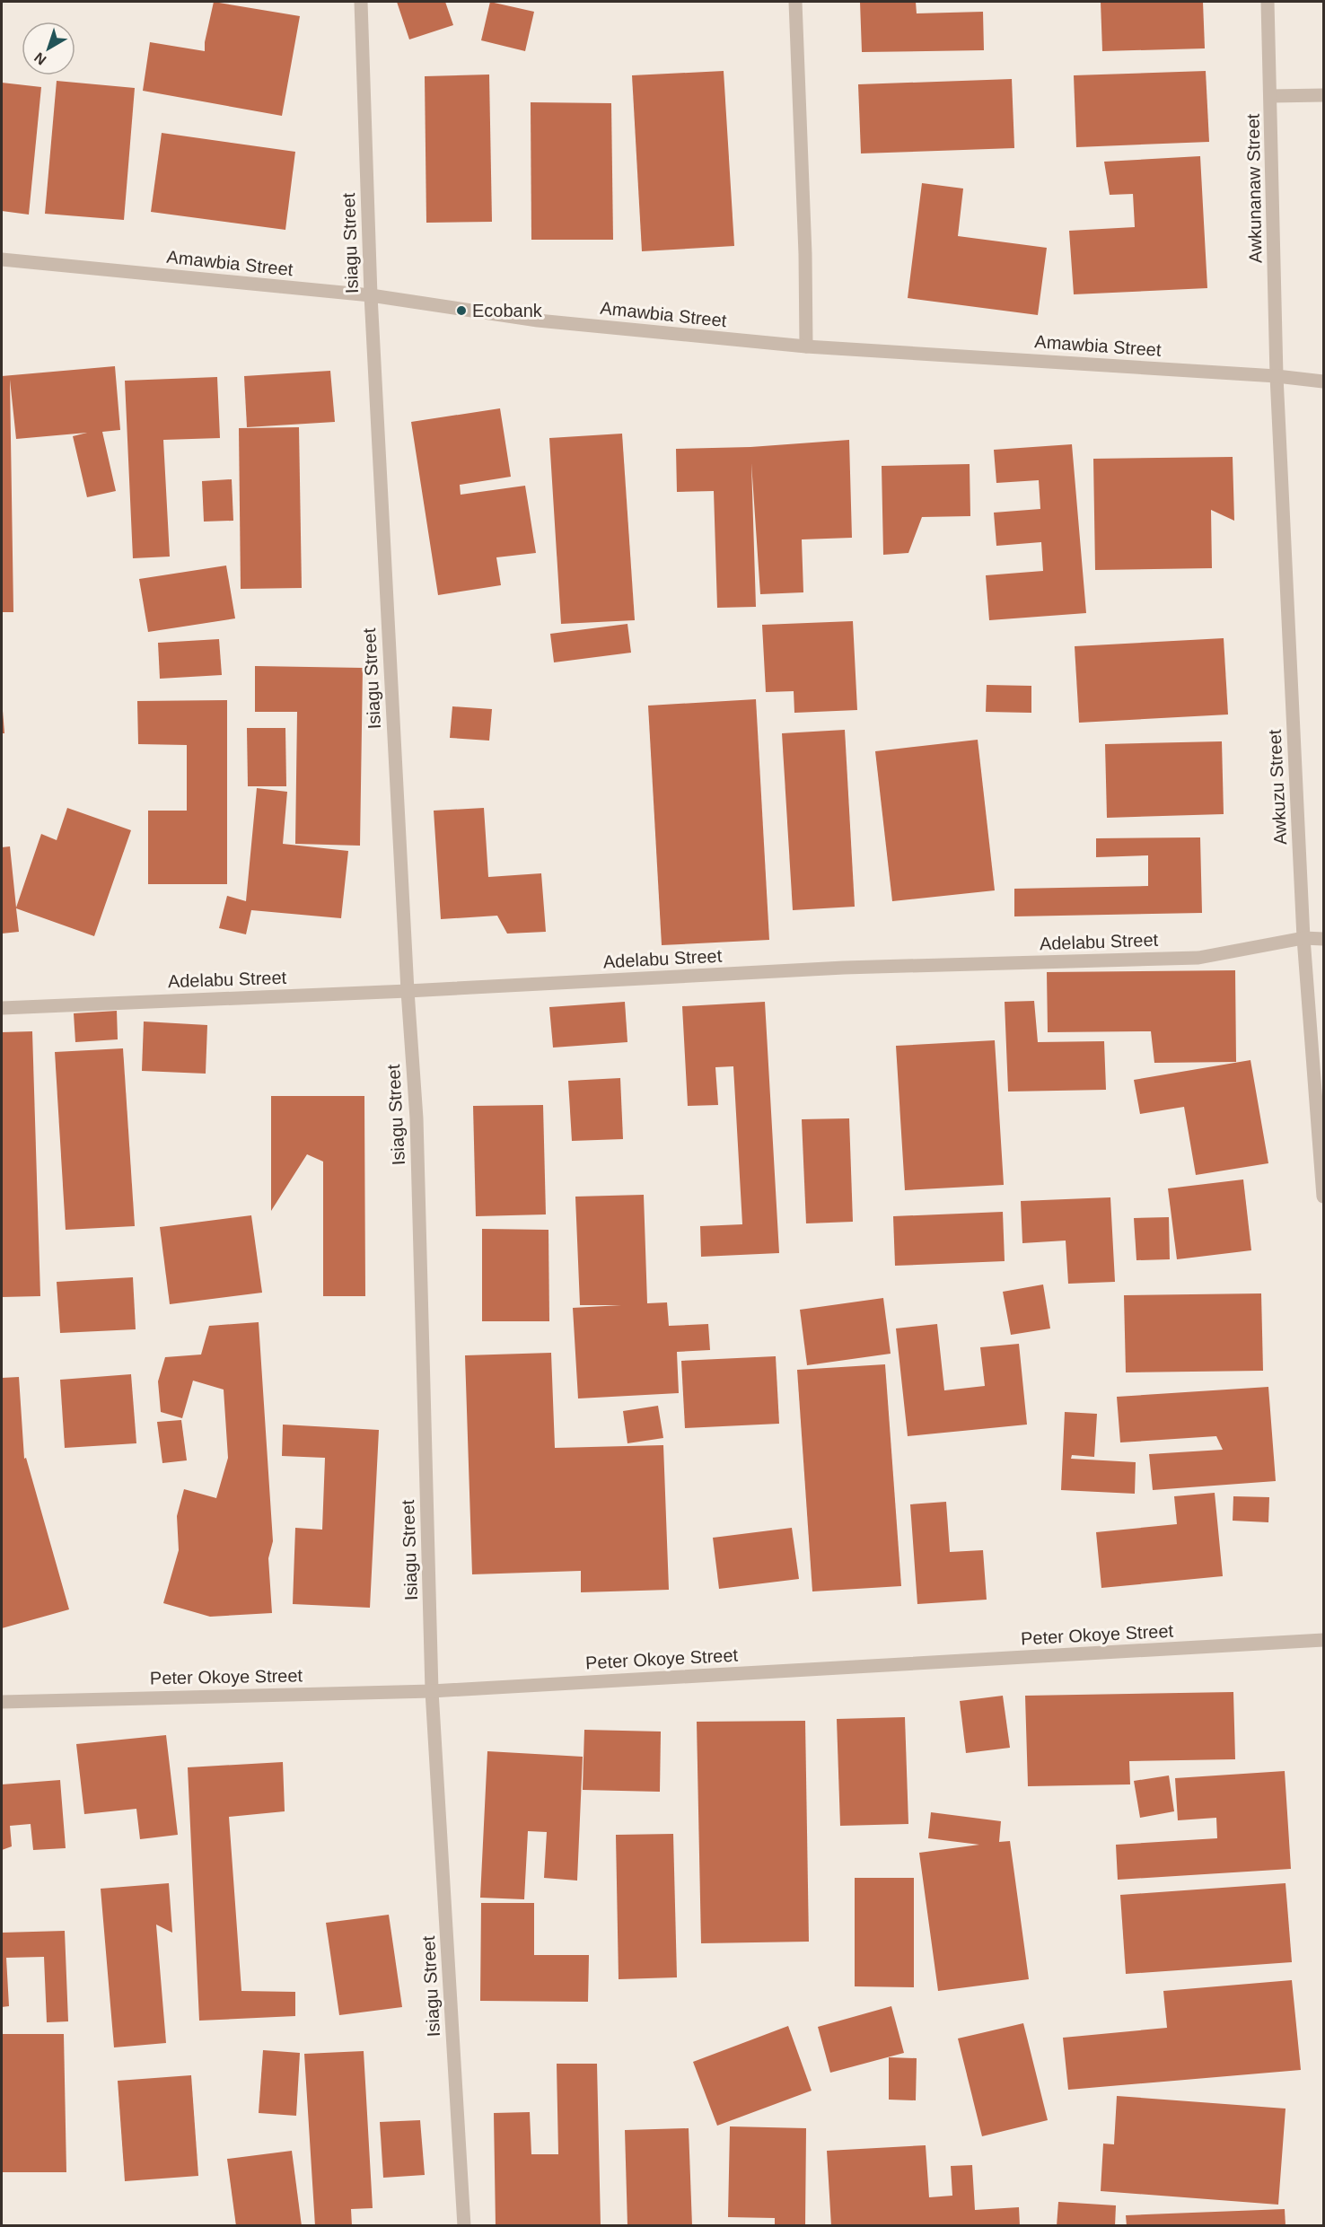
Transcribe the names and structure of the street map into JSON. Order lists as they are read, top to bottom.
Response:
{
  "streets": {
    "street": [
      "Awkunanaw Street",
      "Isiagu Street",
      "Amawbia Street",
      "Awkuzu Street",
      "Adelabu Street",
      "Peter Okoye Street"
    ]
  },
  "crossings": [
    ["Awkunanaw Street", "Amawbia Street"],
    ["Awkunanaw Street", "Awkuzu Street"],
    ["Isiagu Street", "Amawbia Street"],
    ["Isiagu Street", "Adelabu Street"],
    ["Isiagu Street", "Peter Okoye Street"],
    ["Amawbia Street", "Awkuzu Street"],
    ["Awkuzu Street", "Adelabu Street"]
  ],
  "places": ["Ecobank"],
  "north": "bottom left"
}
